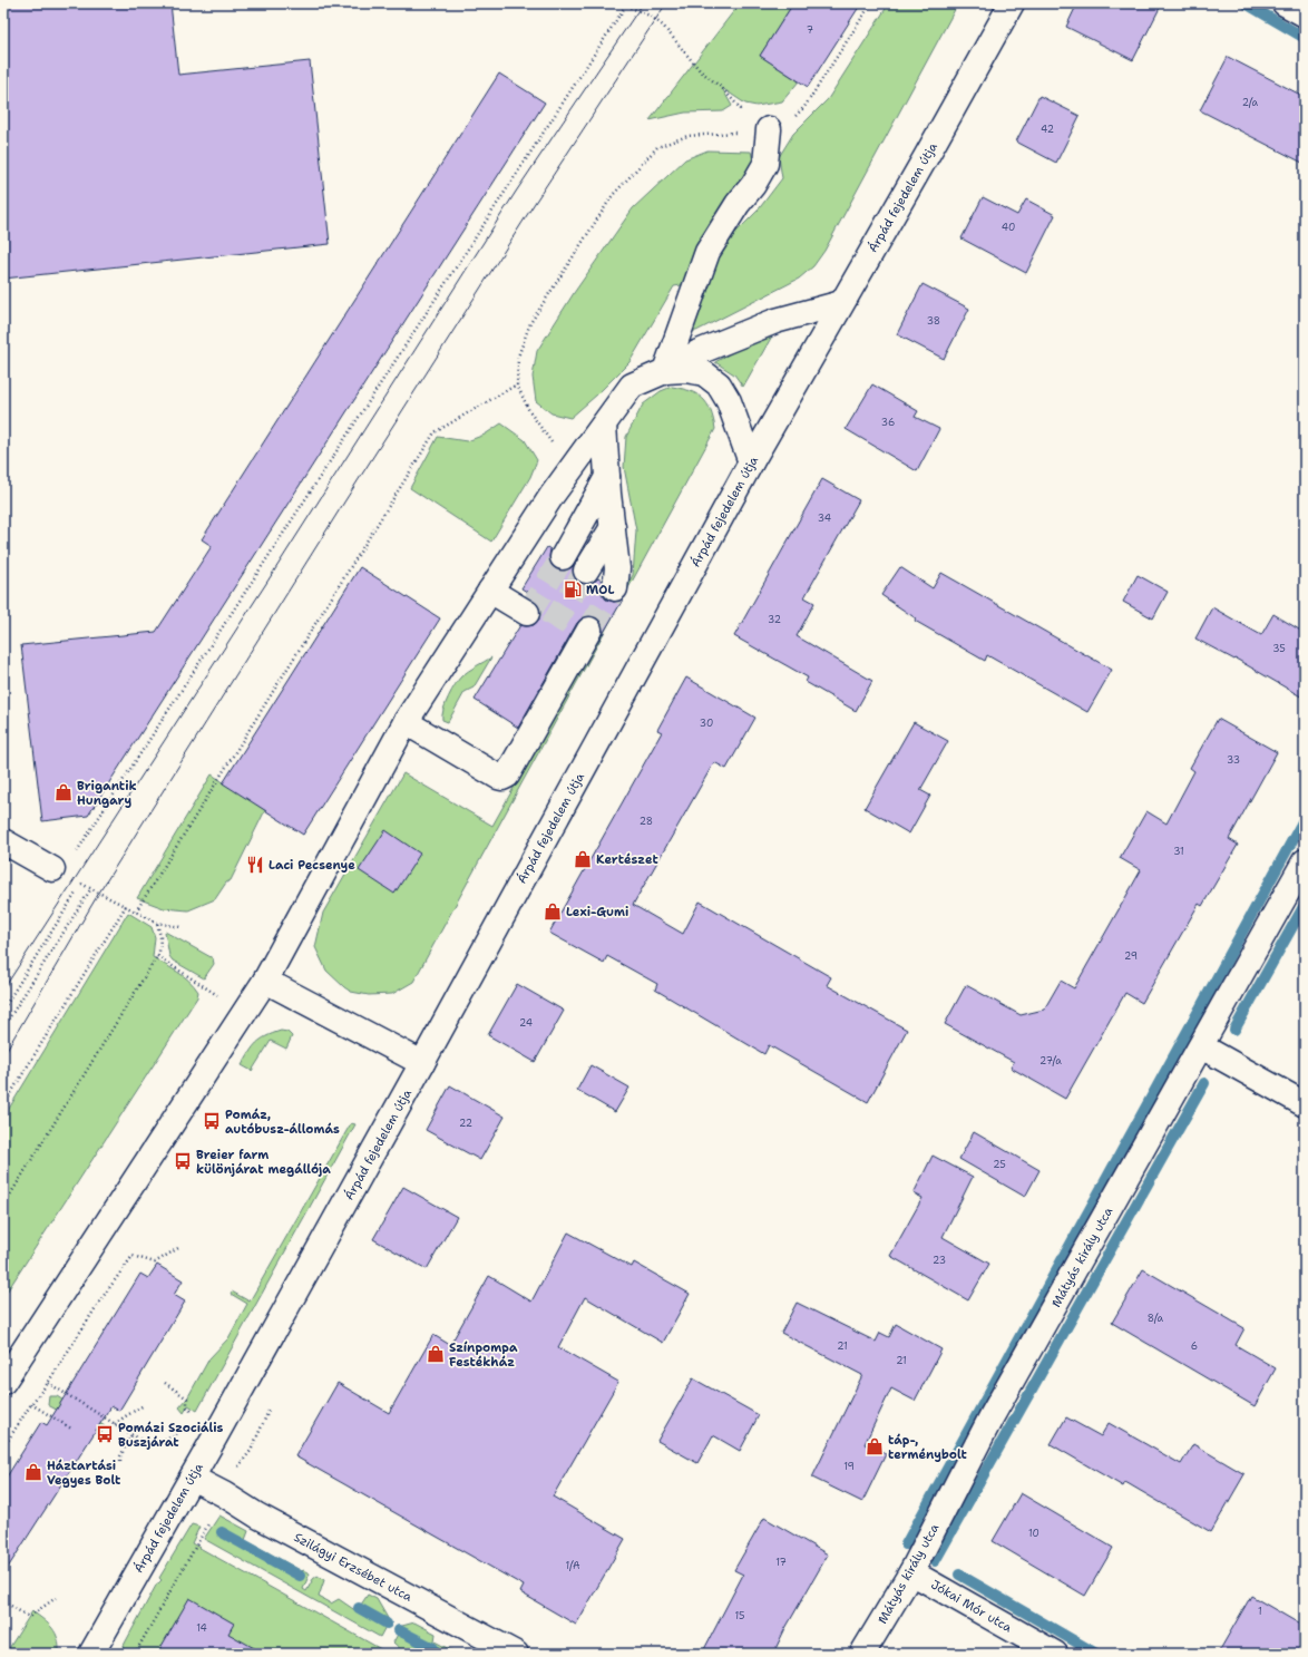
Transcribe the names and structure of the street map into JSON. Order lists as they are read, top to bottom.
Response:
{
  "streets": {
    "street": [
      "Árpád fejedelem útja",
      "Mátyás király utca",
      "Szilágyi Erzsébet utca",
      "Jókai Mór utca"
    ]
  },
  "crossings": [
    ["Árpád fejedelem útja", "Szilágyi Erzsébet utca"],
    ["Mátyás király utca", "Jókai Mór utca"]
  ],
  "places": {
    "fuel station": ["MOL"],
    "shop": [
      "Brigantik Hungary",
      "Kertészet",
      "Lexi-Gumi",
      "Színpompa Festékház",
      "táp-, terménybolt",
      "Háztartási Vegyes Bolt"
    ],
    "restaurant": ["Laci Pecsenye"],
    "bus stop": ["Pomáz, autóbusz-állomás", "Breier farm különjárat megállója", "Pomázi Szociális Buszjárat"]
  },
  "house_numbers": [
    "7",
    "2/a",
    "42",
    "40",
    "38",
    "36",
    "34",
    "32",
    "35",
    "30",
    "33",
    "28",
    "31",
    "29",
    "24",
    "27/a",
    "22",
    "25",
    "23",
    "8/a",
    "21",
    "6",
    "21",
    "19",
    "10",
    "17",
    "1/A",
    "1",
    "15",
    "14"
  ]
}
